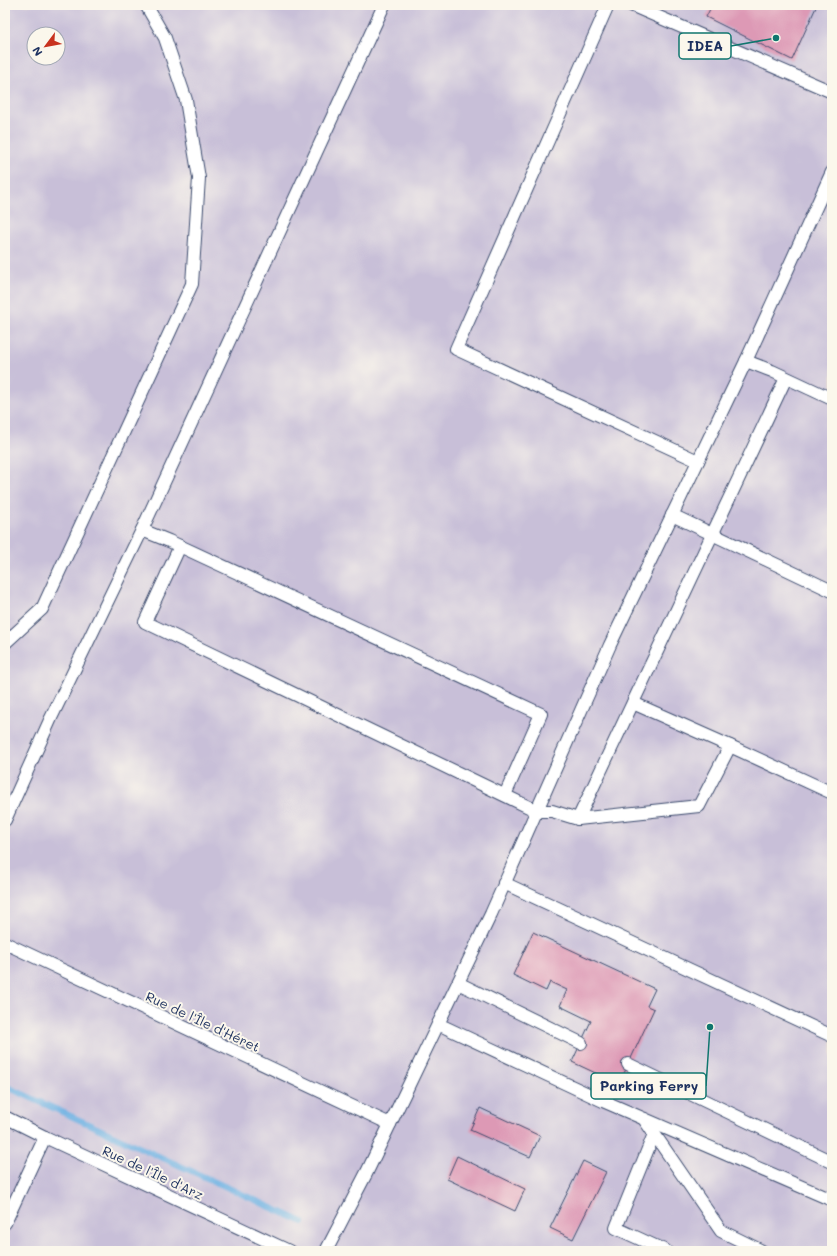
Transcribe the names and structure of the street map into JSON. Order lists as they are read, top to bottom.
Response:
{
  "streets": {
    "lane": ["Rue de l'Île d'Héret", "Rue de l'Île d'Arz"]
  },
  "places": ["IDEA", "Parking Ferry"],
  "north": "bottom left"
}
